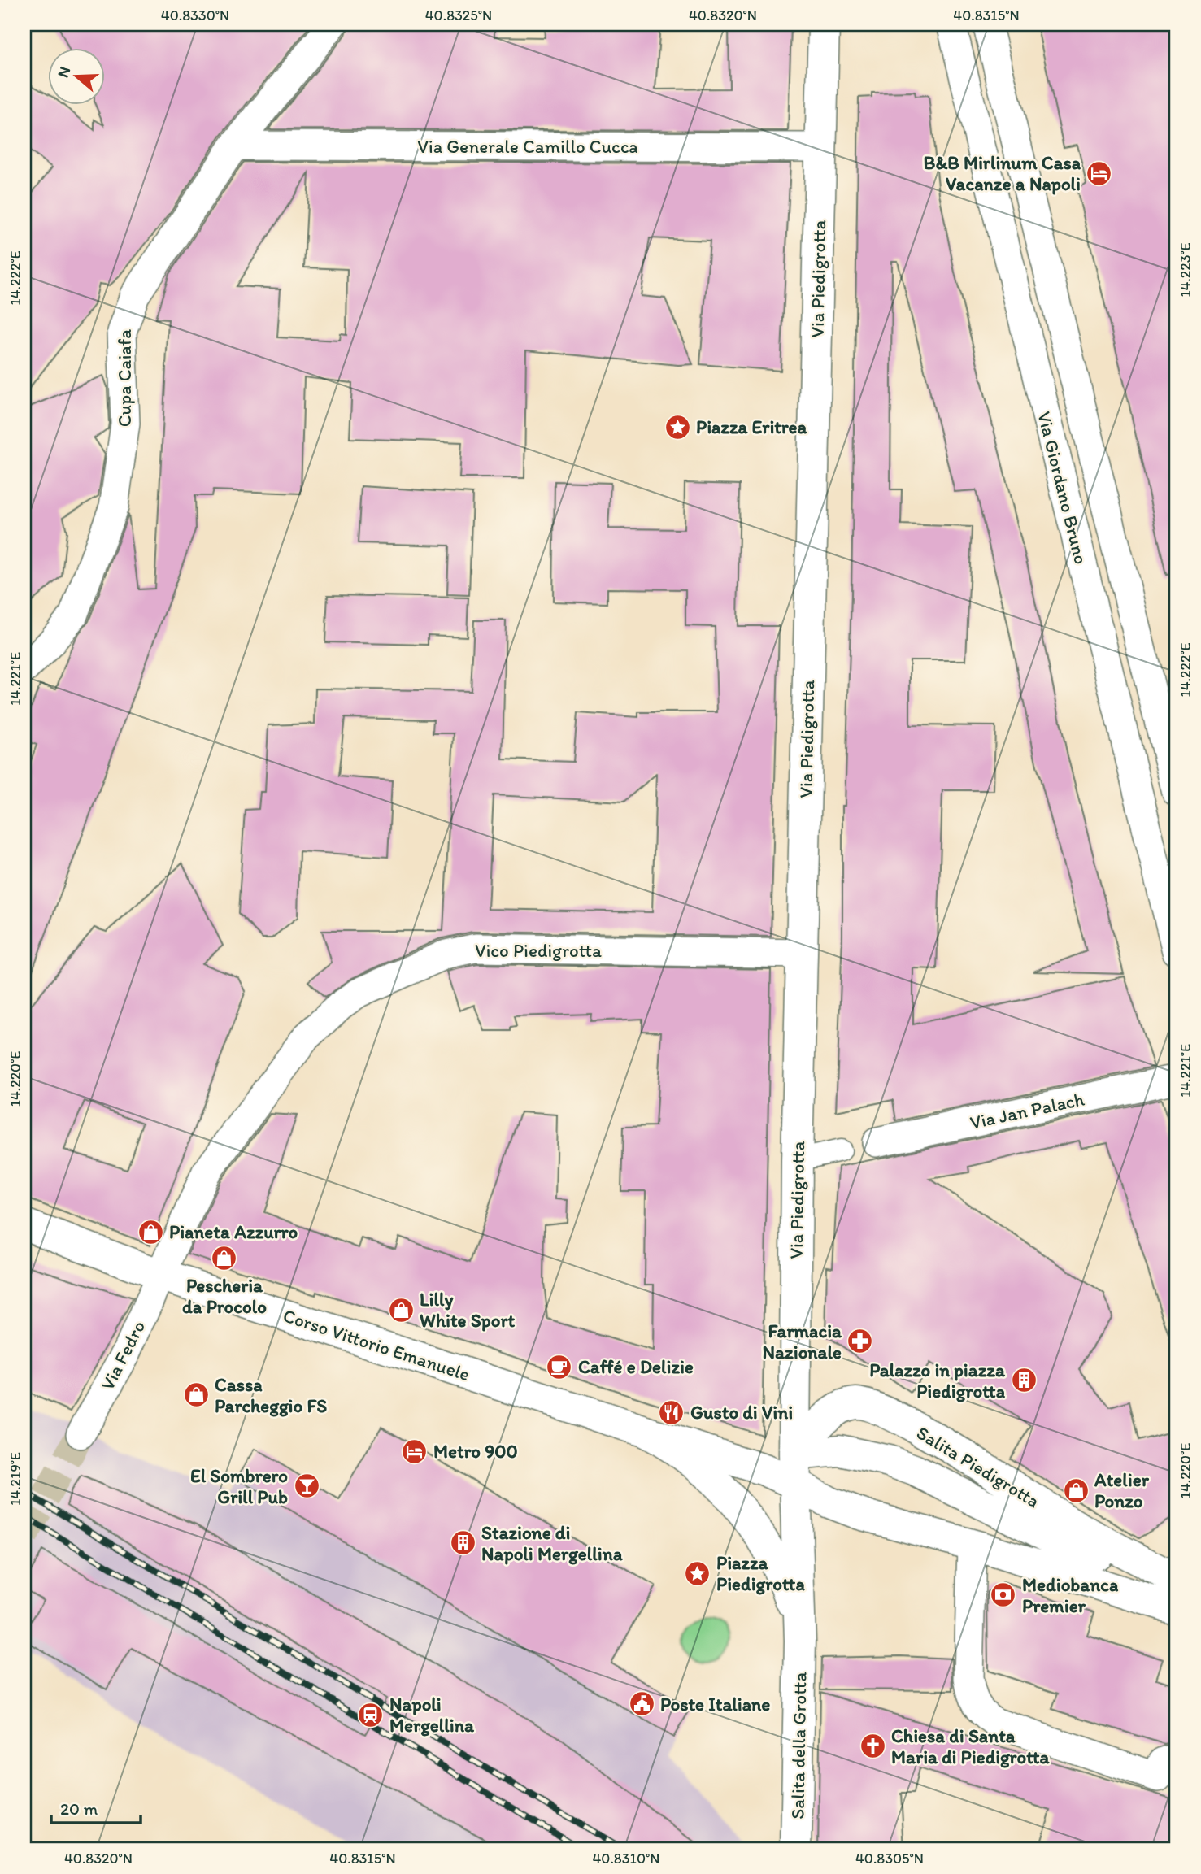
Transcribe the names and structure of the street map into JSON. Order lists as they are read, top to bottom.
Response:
{
  "streets": {
    "main road": [
      "Via Piedigrotta",
      "Corso Vittorio Emanuele",
      "Salita Piedigrotta",
      "Salita della Grotta"
    ],
    "street": [
      "Via Generale Camillo Cucca",
      "Cupa Caiafa",
      "Via Giordano Bruno",
      "Vico Piedigrotta",
      "Via Jan Palach",
      "Via Fedro"
    ]
  },
  "crossings": [
    ["Via Generale Camillo Cucca", "Via Piedigrotta"],
    ["Via Generale Camillo Cucca", "Cupa Caiafa"],
    ["Via Piedigrotta", "Vico Piedigrotta"],
    ["Via Piedigrotta", "Salita Piedigrotta"],
    ["Via Piedigrotta", "Salita della Grotta"],
    ["Vico Piedigrotta", "Corso Vittorio Emanuele"],
    ["Vico Piedigrotta", "Via Fedro"],
    ["Corso Vittorio Emanuele", "Via Fedro"],
    ["Corso Vittorio Emanuele", "Salita Piedigrotta"]
  ],
  "places": {
    "hotel": ["B&B Mirlinum Casa Vacanze a Napoli", "Metro 900"],
    "place": ["Piazza Eritrea", "Piazza Piedigrotta"],
    "shop": [
      "Pianeta Azzurro",
      "Pescheria da Procolo",
      "Lilly White Sport",
      "Cassa Parcheggio FS",
      "Atelier Ponzo"
    ],
    "pharmacy": ["Farmacia Nazionale"],
    "cafe": ["Caffé e Delizie"],
    "building": ["Palazzo in piazza Piedigrotta", "Stazione di Napoli Mergellina"],
    "restaurant": ["Gusto di Vini"],
    "bar": ["El Sombrero Grill Pub"],
    "bank": ["Mediobanca Premier"],
    "public building": ["Poste Italiane"],
    "station": ["Napoli Mergellina"],
    "church": ["Chiesa di Santa Maria di Piedigrotta"]
  },
  "scale_bar": "20 m",
  "north": "left",
  "coordinates": [
    "40.8330°N",
    "40.8325°N",
    "40.8320°N",
    "40.8315°N",
    "14.223°E",
    "14.222°E",
    "14.221°E",
    "14.220°E",
    "14.219°E",
    "40.8310°N",
    "40.8305°N"
  ]
}
